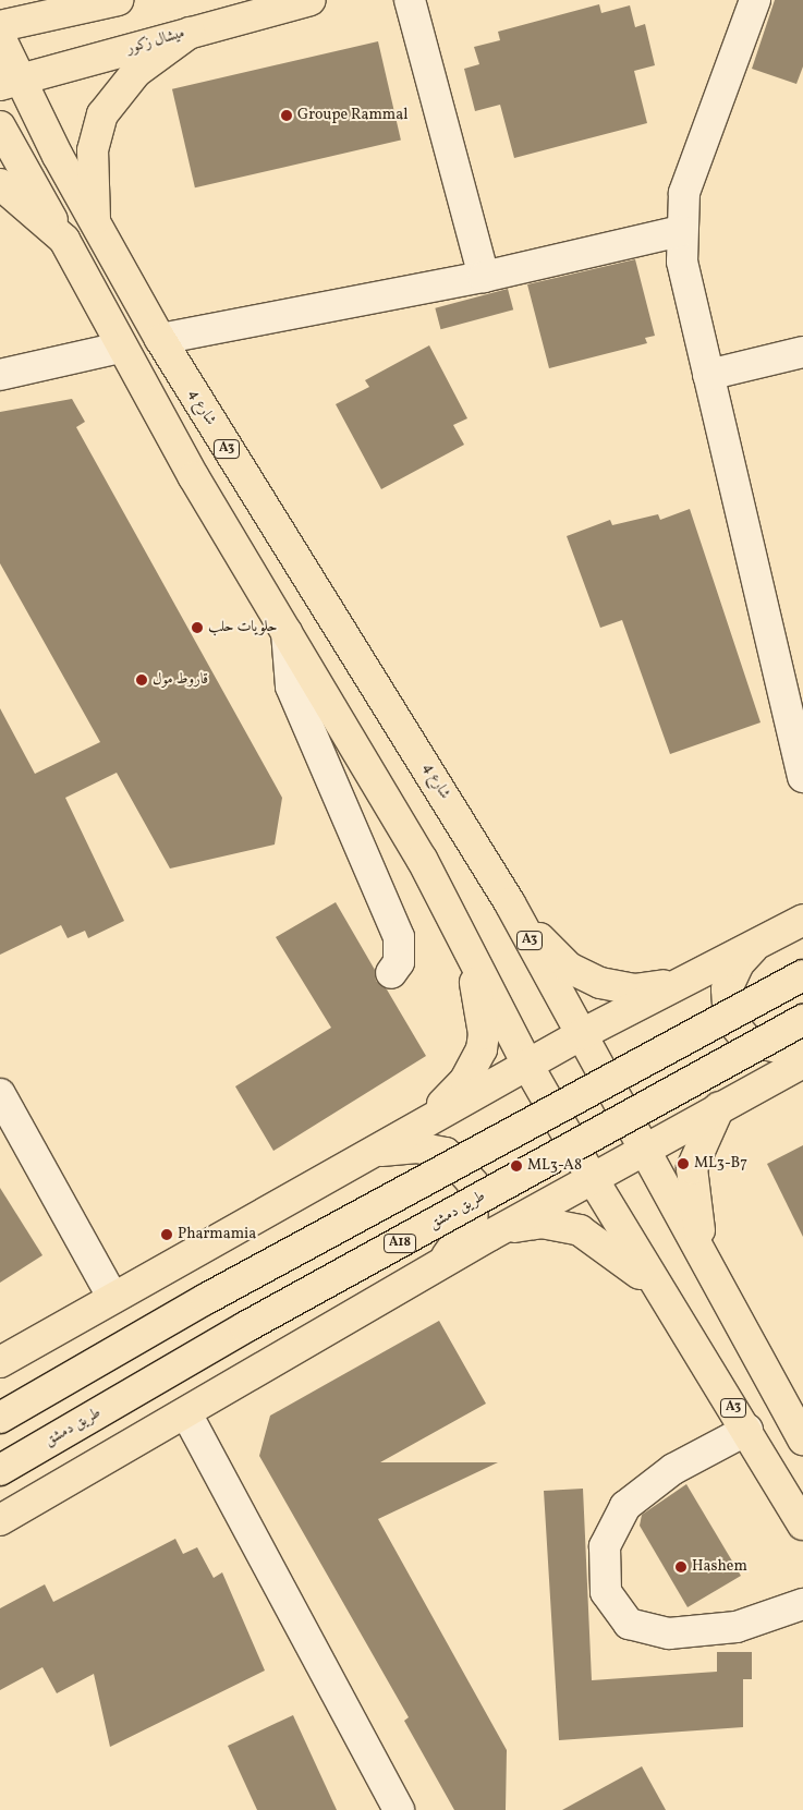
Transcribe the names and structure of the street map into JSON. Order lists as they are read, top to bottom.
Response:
{
  "streets": {
    "main road": [
      "ميشال زكور",
      "شارع 4",
      "A3",
      "طريق دمشق",
      "A18"
    ]
  },
  "crossings": [
    ["ميشال زكور", "شارع 4"],
    ["شارع 4", "A3"]
  ],
  "places": [
    "Groupe Rammal",
    "حلويات حلب",
    "قاروط مول",
    "ML3-B7",
    "ML3-A8",
    "Pharmamia",
    "Hashem"
  ]
}
